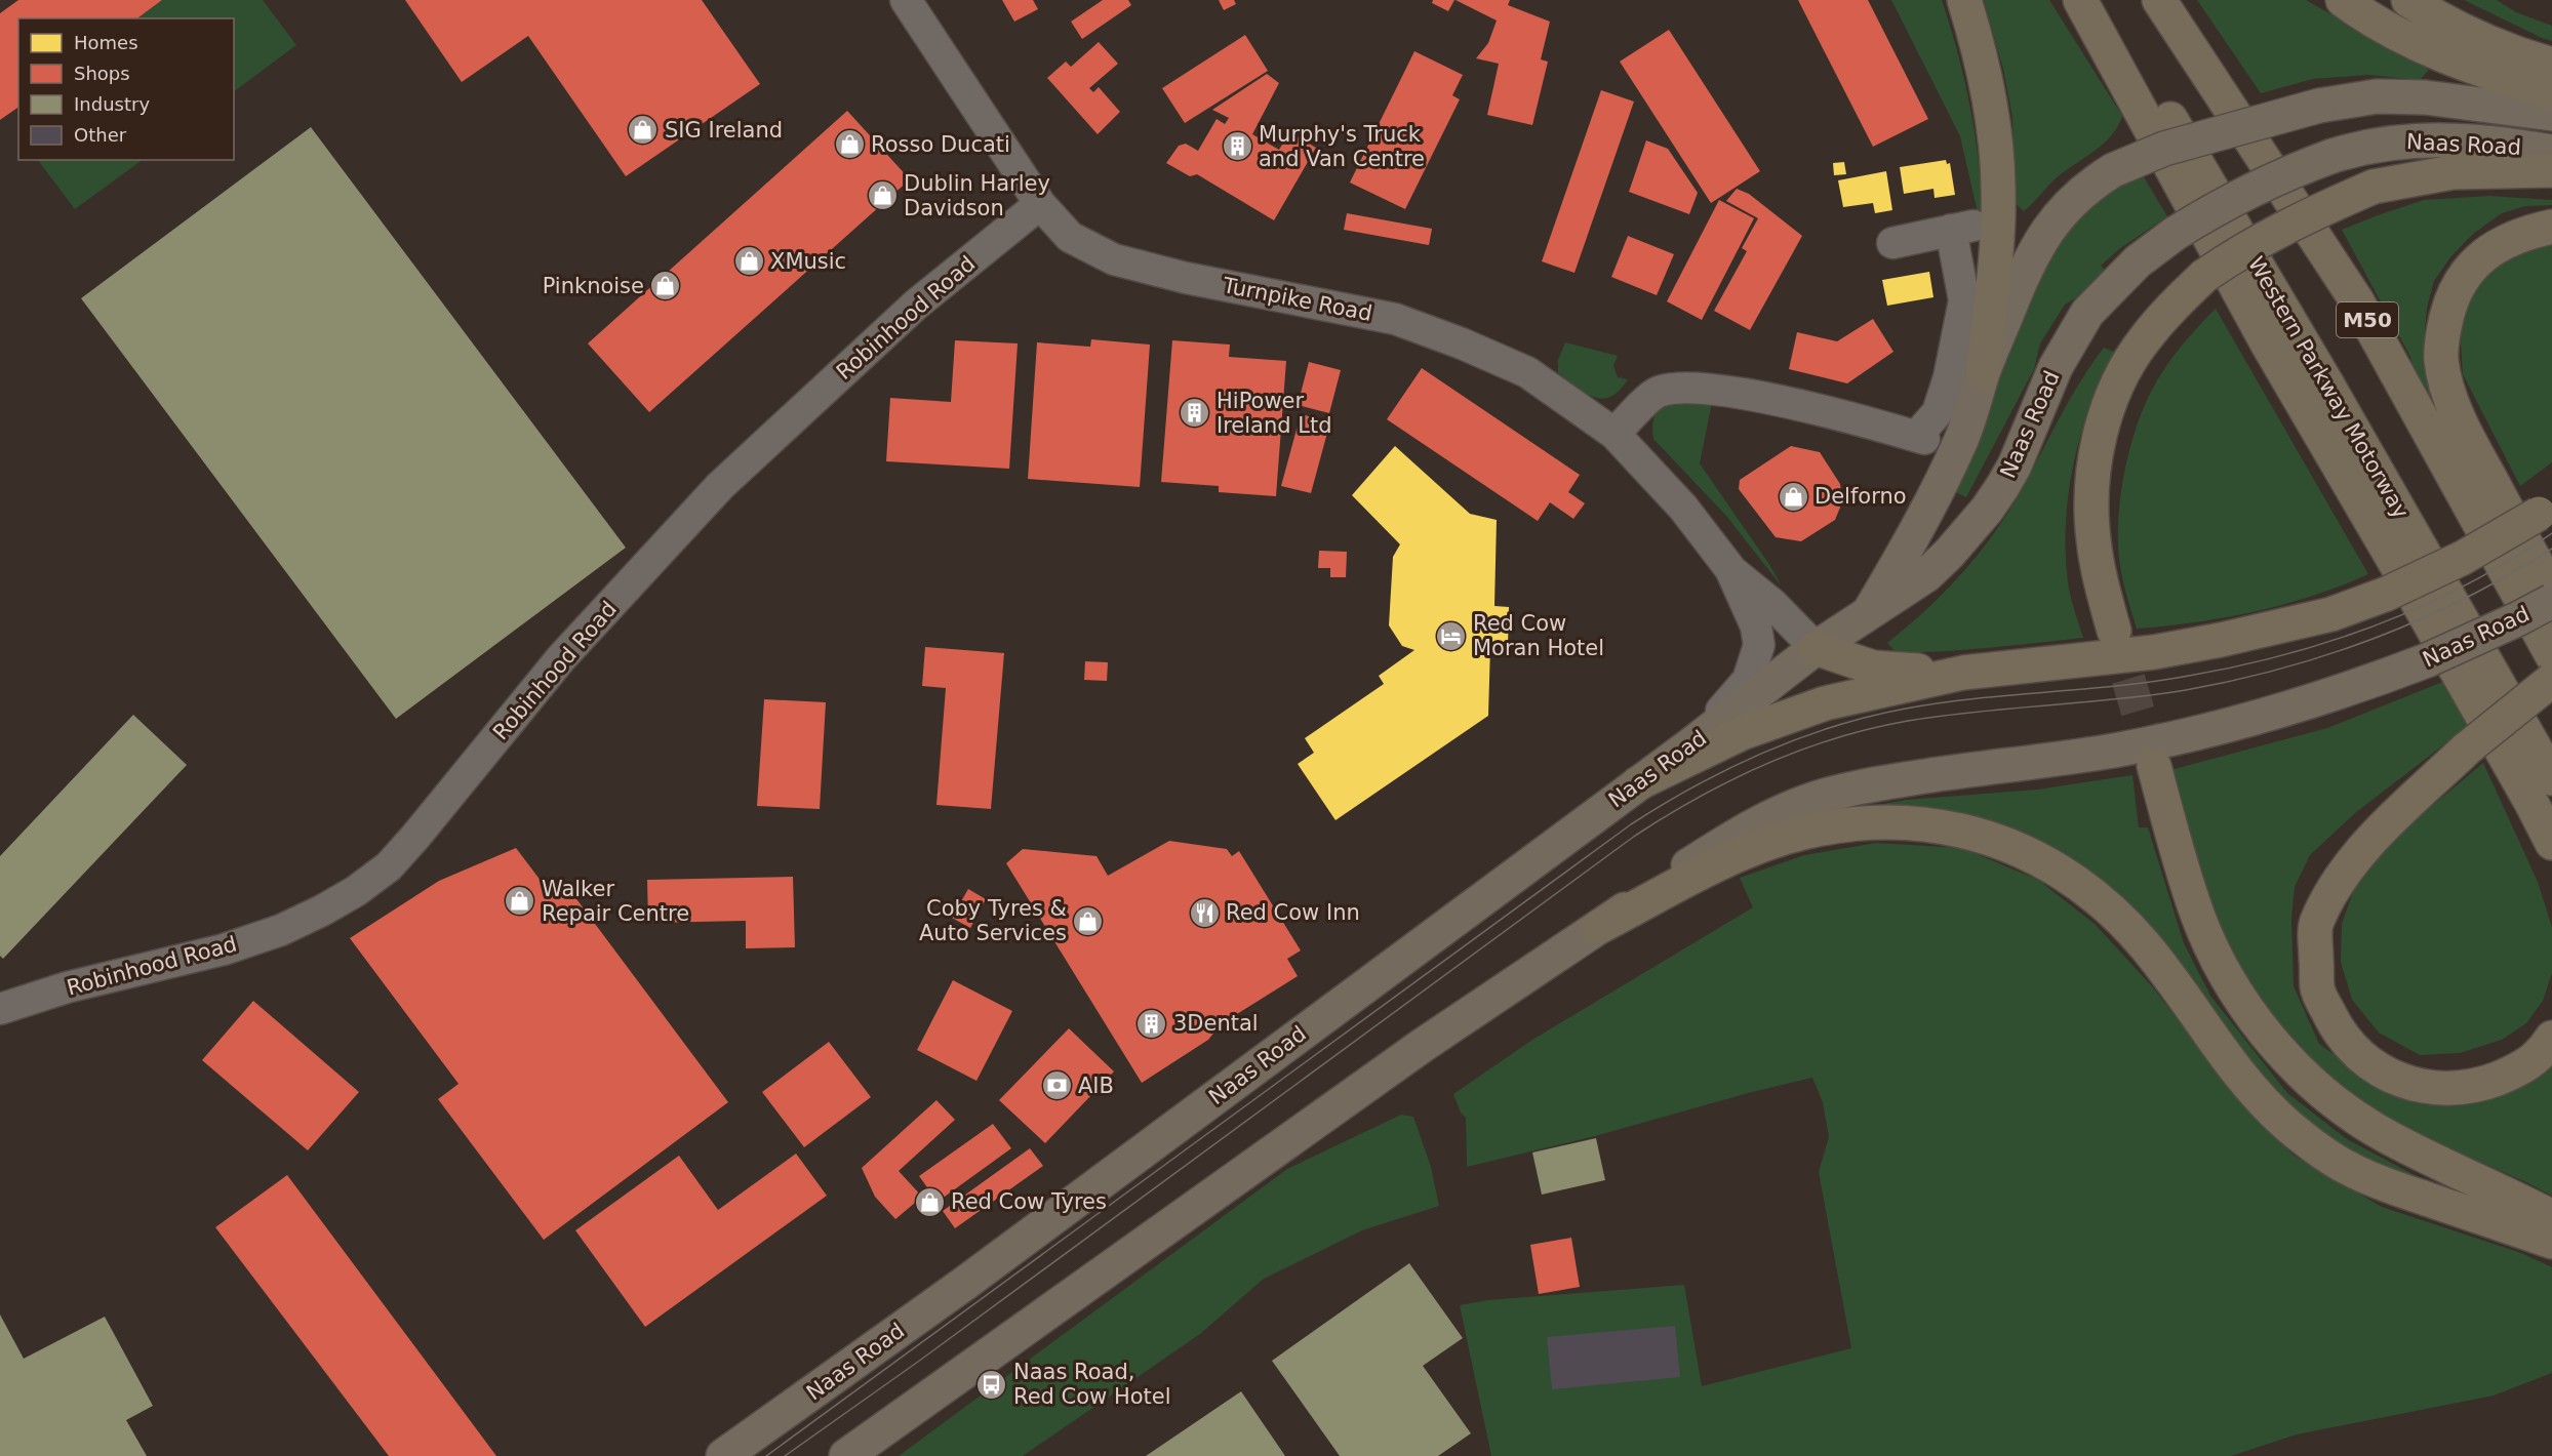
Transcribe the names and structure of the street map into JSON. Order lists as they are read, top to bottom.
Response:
{
  "streets": {
    "highway": ["M50", "Western Parkway Motorway"],
    "main road": ["Naas Road"],
    "street": ["Turnpike Road", "Robinhood Road"]
  },
  "crossings": [
    ["Turnpike Road", "Robinhood Road"]
  ],
  "places": {
    "shop": [
      "SIG Ireland",
      "Rosso Ducati",
      "Dublin Harley Davidson",
      "XMusic",
      "Pinknoise",
      "Delforno",
      "Walker Repair Centre",
      "Coby Tyres & Auto Services",
      "Red Cow Tyres"
    ],
    "building": ["Murphy's Truck and Van Centre", "HiPower Ireland Ltd", "3Dental"],
    "hotel": ["Red Cow Moran Hotel"],
    "restaurant": ["Red Cow Inn"],
    "bank": ["AIB"],
    "bus stop": ["Naas Road, Red Cow Hotel"]
  },
  "legend": [
    "Homes",
    "Shops",
    "Industry",
    "Other"
  ]
}
